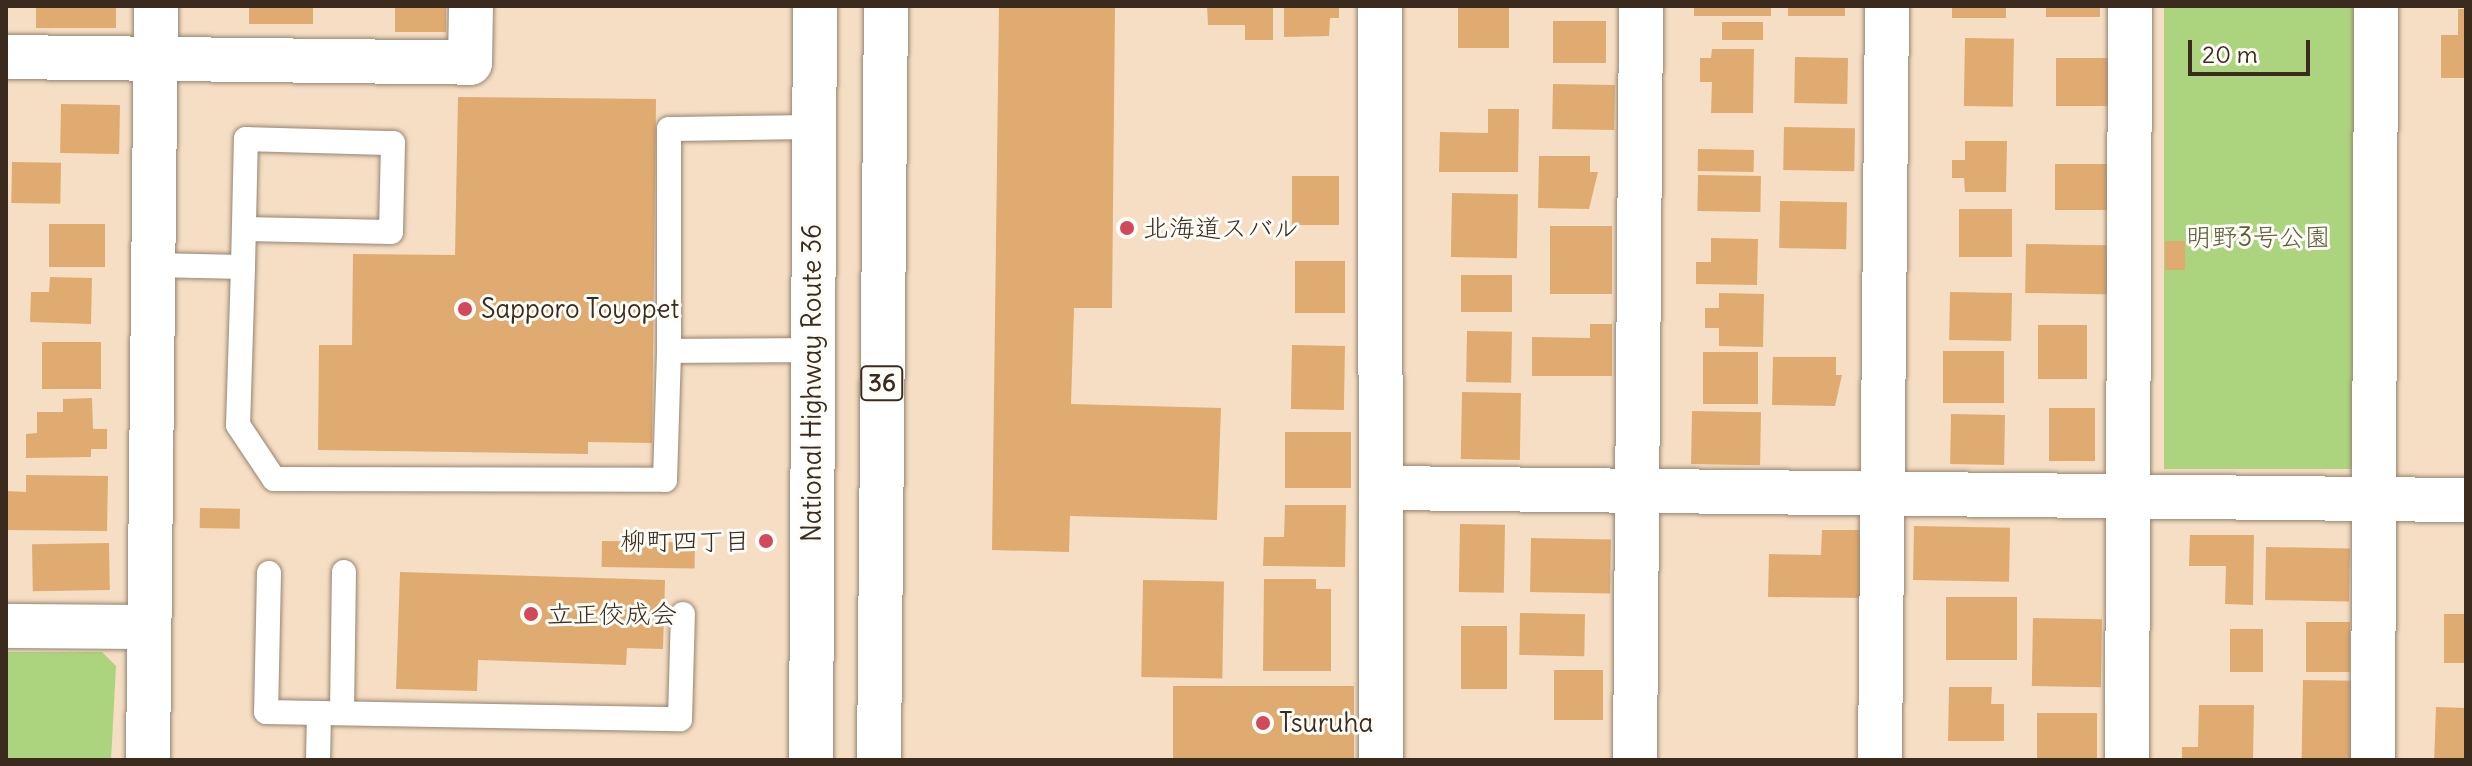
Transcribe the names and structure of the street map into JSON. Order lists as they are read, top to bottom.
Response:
{
  "streets": {
    "main road": ["National Highway Route 36", "36"]
  },
  "parks": ["明野3号公園"],
  "places": [
    "北海道スバル",
    "Sapporo Toyopet",
    "柳町四丁目",
    "立正佼成会",
    "Tsuruha"
  ],
  "scale_bar": "20 m"
}
